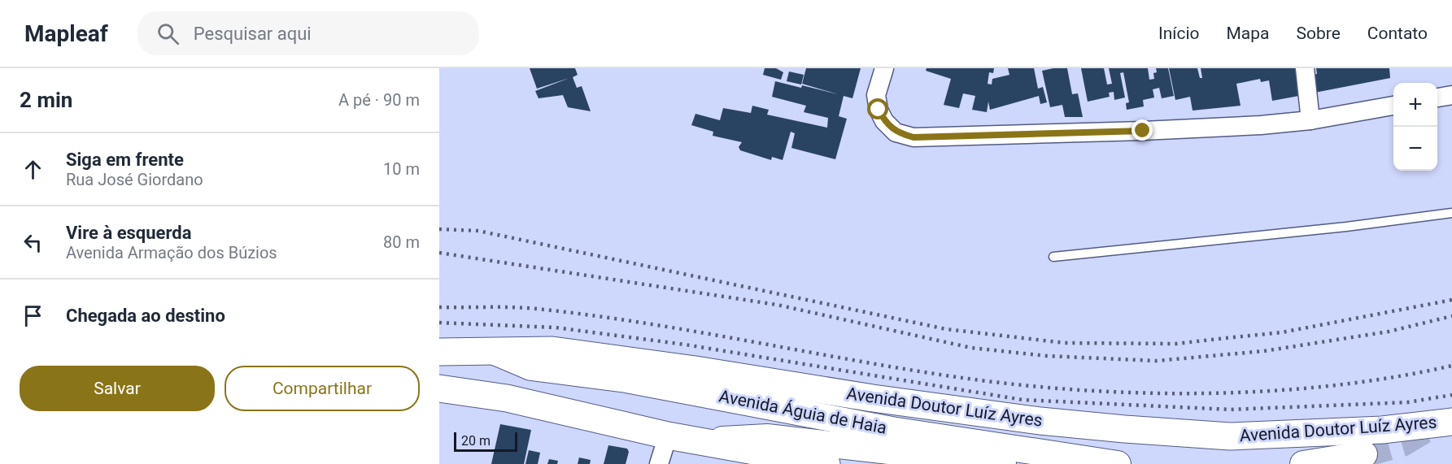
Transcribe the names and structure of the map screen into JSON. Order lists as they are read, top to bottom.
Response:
{
  "streets": {
    "highway": ["Avenida Doutor Luíz Ayres"],
    "main road": ["Avenida Águia de Haia"]
  },
  "crossings": [
    ["Avenida Doutor Luíz Ayres", "Avenida Águia de Haia"]
  ],
  "scale_bar": "20 m",
  "page": {
    "header": "Mapleaf",
    "search": "Pesquisar aqui",
    "nav": [
      "Início",
      "Mapa",
      "Sobre",
      "Contato"
    ],
    "heading": ["2 min", "A pé · 90 m"],
    "map_buttons": ["+", "−"],
    "list": [
      ["Siga em frente", "Rua José Giordano", "10 m"],
      ["Vire à esquerda", "Avenida Armação dos Búzios", "80 m"],
      "Chegada ao destino"
    ],
    "buttons": ["Salvar", "Compartilhar"],
    "scale": "20 m"
  }
}
